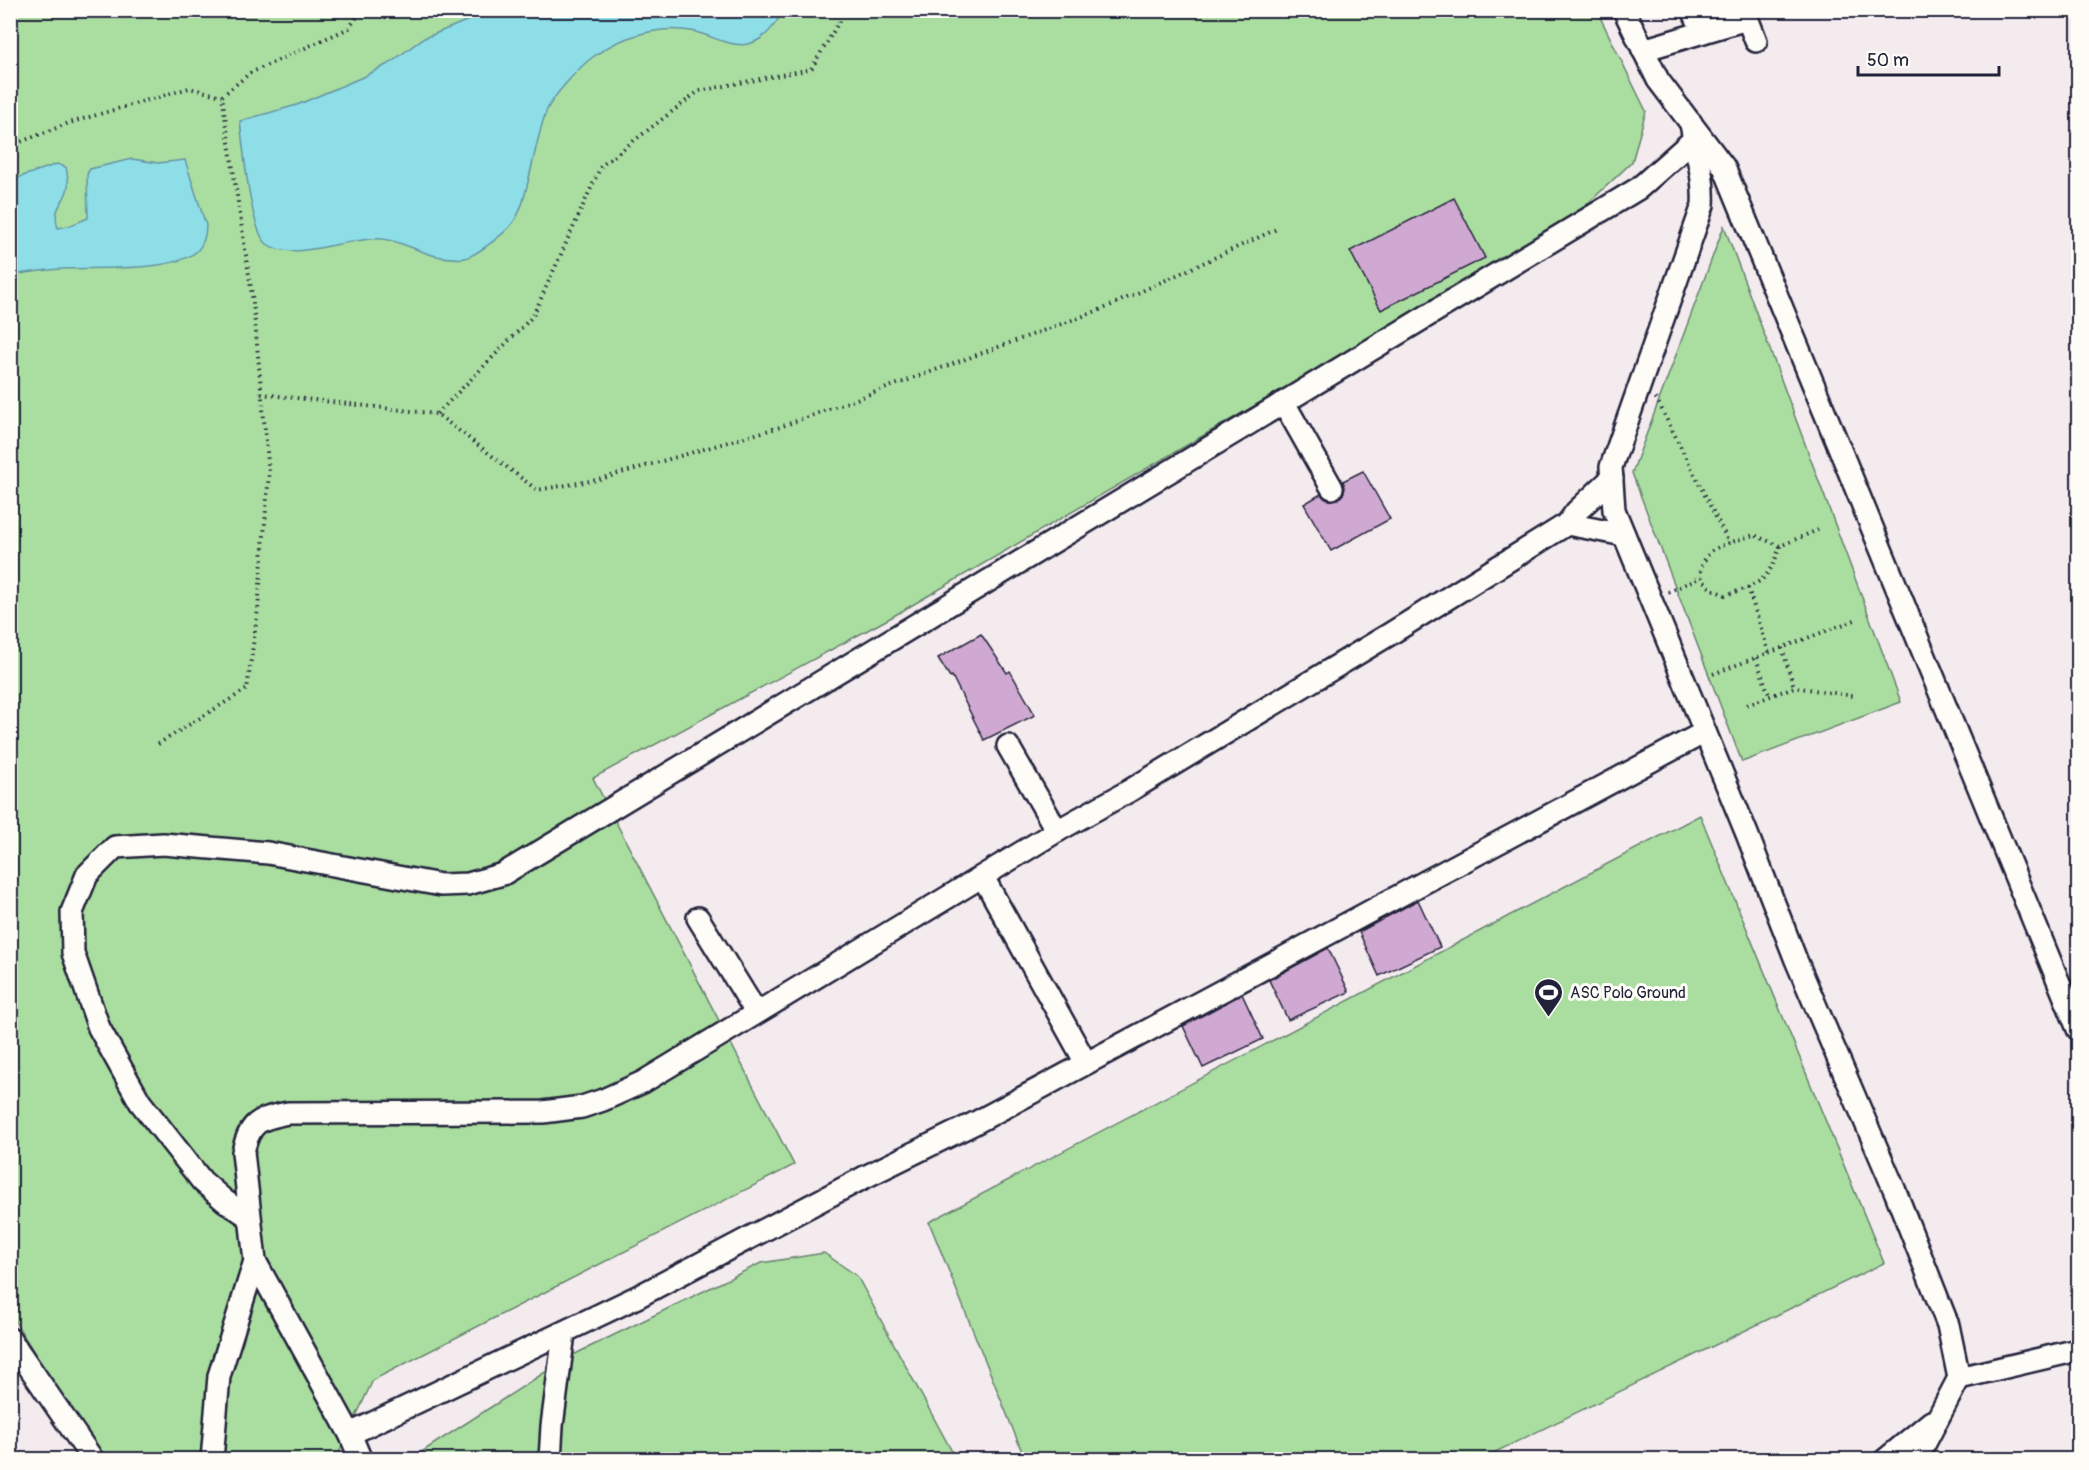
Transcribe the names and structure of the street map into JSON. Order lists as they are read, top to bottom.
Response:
{
  "places": {
    "sports": ["ASC Polo Ground"]
  },
  "scale_bar": "50 m"
}
